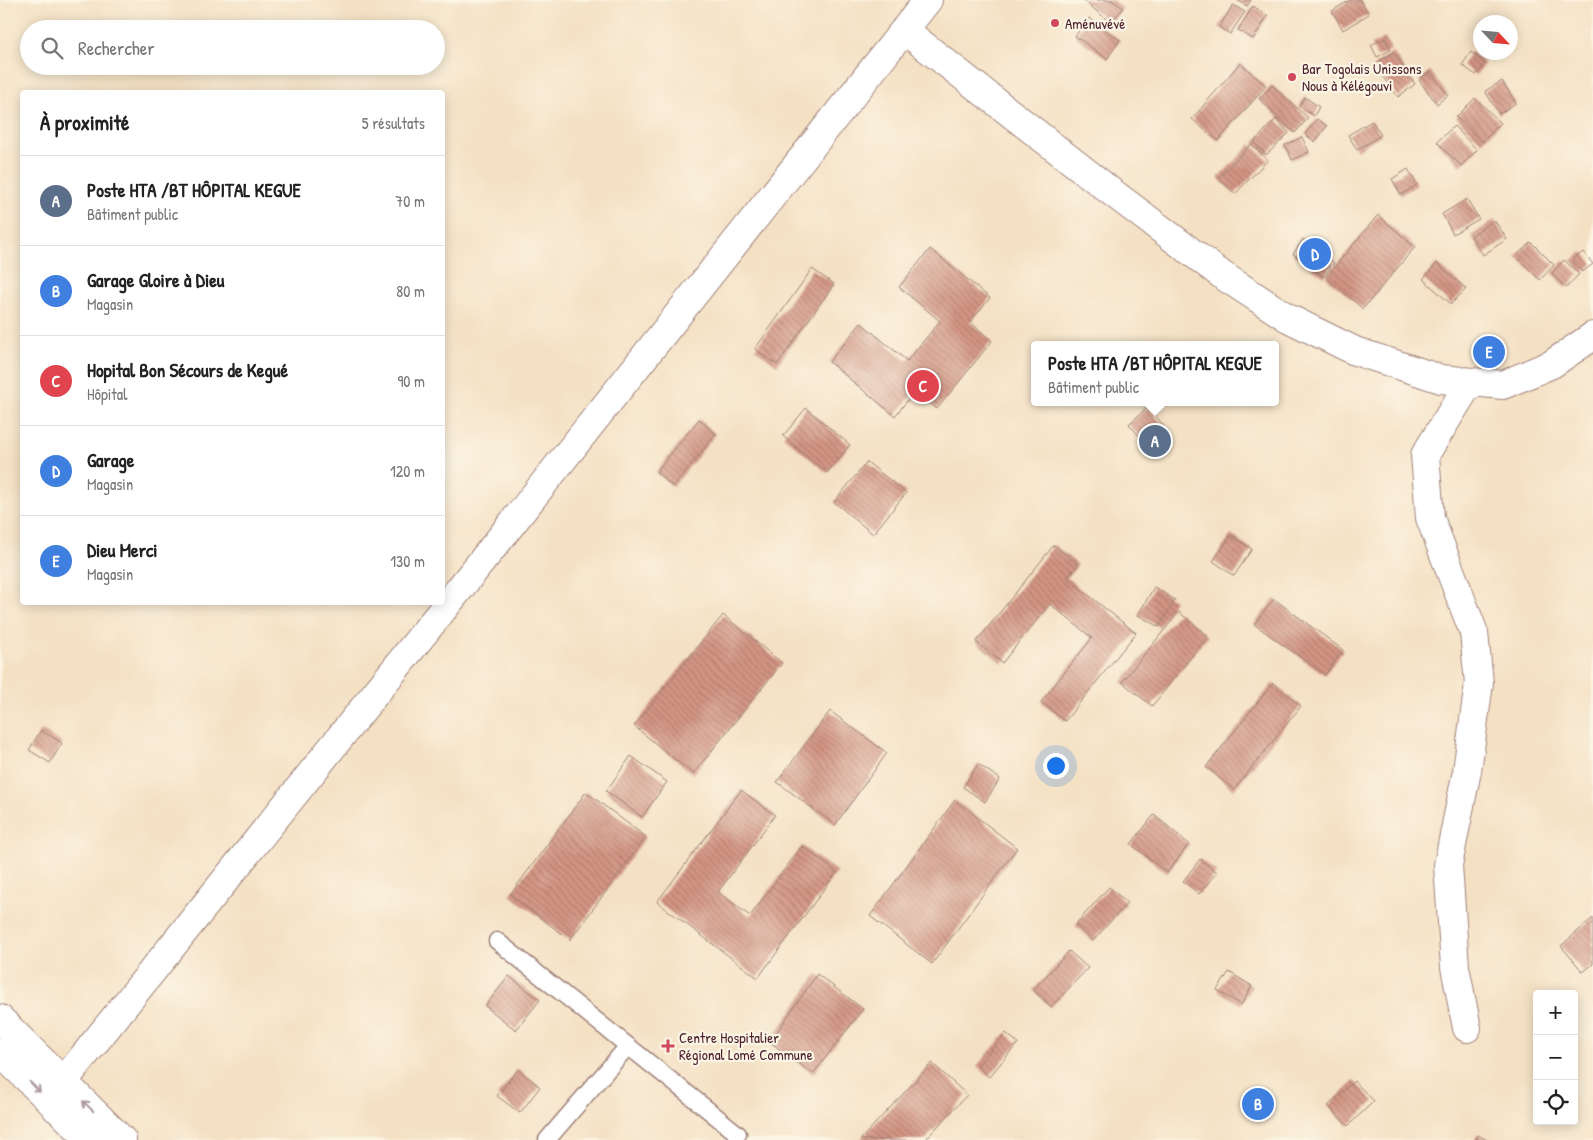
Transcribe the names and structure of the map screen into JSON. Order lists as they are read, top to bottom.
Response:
{
  "places": {
    "other": ["Aménuvévé", "Bar Togolais Unissons Nous à Kélégouvi"],
    "health": ["Centre Hospitalier Régional Lomé Commune"]
  },
  "north": "bottom right",
  "page": {
    "search": "Rechercher",
    "heading": ["À proximité", "5 résultats"],
    "list": [
      {
        "mark": "A",
        "name": "Poste HTA /BT HÔPITAL KEGUE",
        "note": "Bâtiment public",
        "value": "70 m"
      },
      {
        "mark": "B",
        "name": "Garage Gloire à Dieu",
        "note": "Magasin",
        "value": "80 m"
      },
      {
        "mark": "C",
        "name": "Hopital Bon Sécours de Kegué",
        "note": "Hôpital",
        "value": "90 m"
      },
      {
        "mark": "D",
        "name": "Garage",
        "note": "Magasin",
        "value": "120 m"
      },
      {
        "mark": "E",
        "name": "Dieu Merci",
        "note": "Magasin",
        "value": "130 m"
      }
    ],
    "pins": [
      "D",
      "E",
      "C",
      "A",
      "B"
    ],
    "popup": ["Poste HTA /BT HÔPITAL KEGUE", "Bâtiment public"],
    "map_buttons": ["+", "−"]
  }
}
